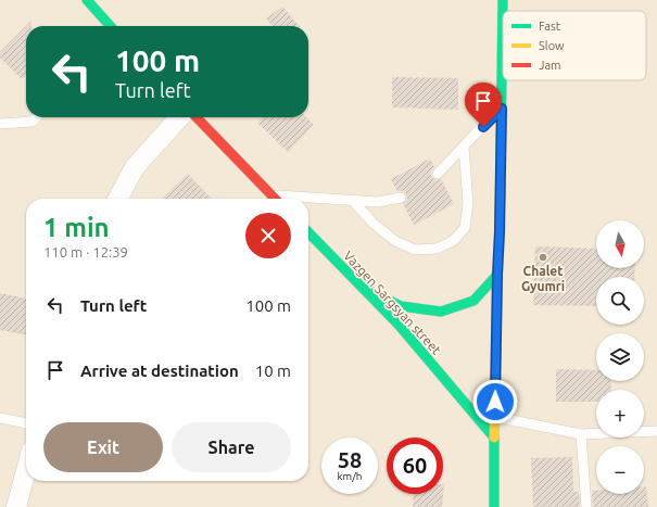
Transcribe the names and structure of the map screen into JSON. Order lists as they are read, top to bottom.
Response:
{
  "streets": {
    "main road": ["Vazgen Sargsyan street"]
  },
  "places": ["Chalet Gyumri"],
  "legend": ["Fast", "Slow", "Jam"],
  "north": "bottom",
  "page": {
    "turn": ["100 m", "Turn left"],
    "heading": ["1 min", "110 m · 12:39"],
    "map_buttons": ["+", "−"],
    "list": [
      {
        "name": "Turn left",
        "value": "100 m"
      },
      {
        "name": "Arrive at destination",
        "value": "10 m"
      }
    ],
    "buttons": ["Exit", "Share"],
    "speed": "58 km/h",
    "limit": "60"
  }
}
